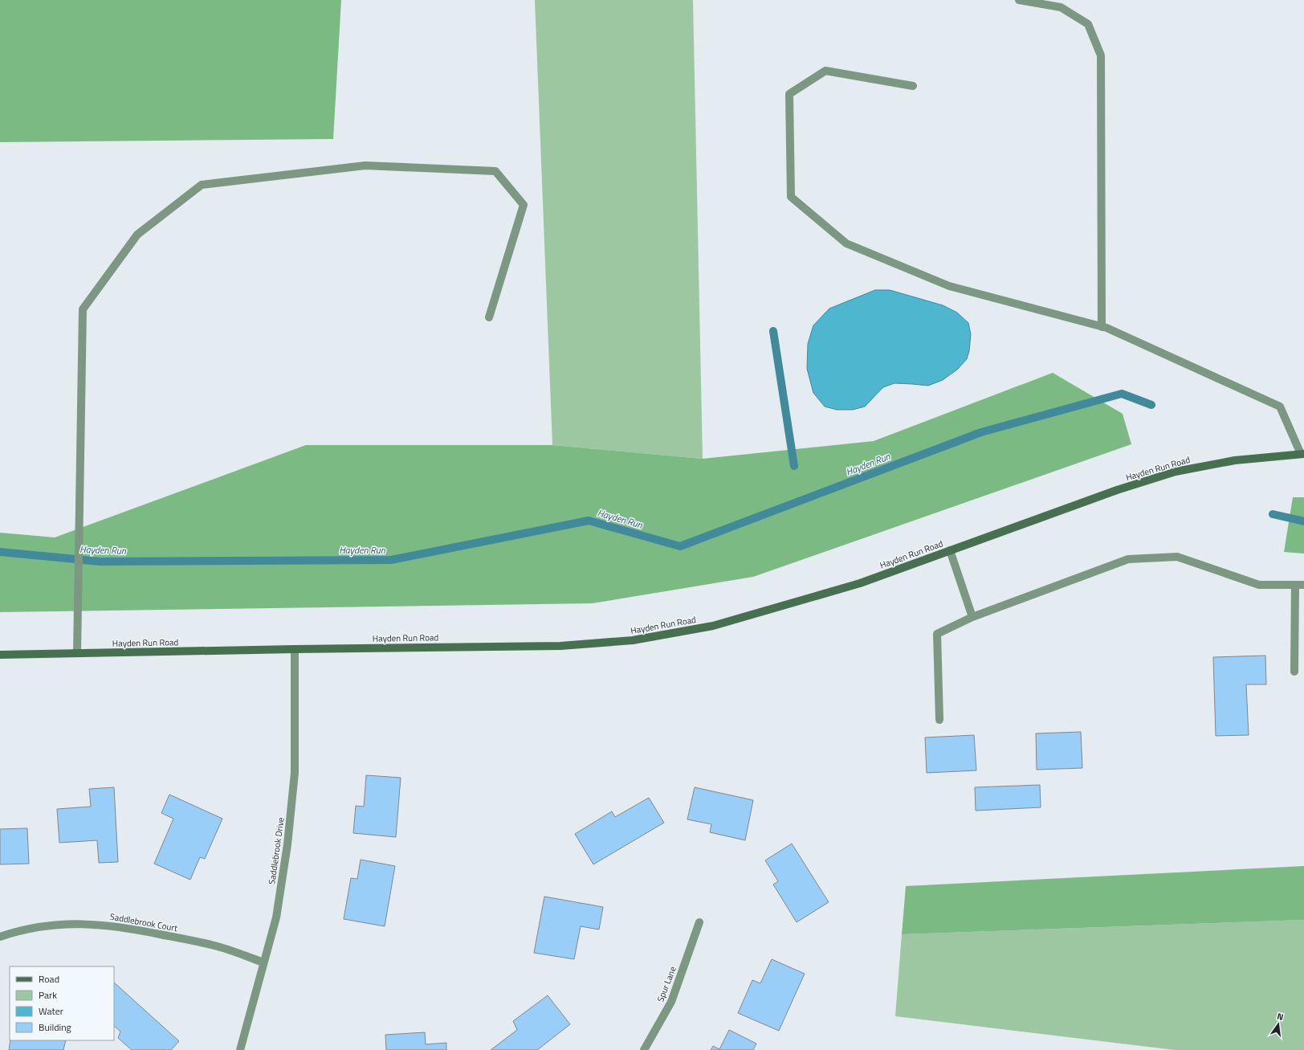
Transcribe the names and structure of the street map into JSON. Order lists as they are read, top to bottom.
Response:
{
  "streets": {
    "main road": ["Hayden Run Road"],
    "street": ["Saddlebrook Drive", "Saddlebrook Court", "Spur Lane"]
  },
  "crossings": [
    ["Hayden Run Road", "Saddlebrook Drive"],
    ["Saddlebrook Drive", "Saddlebrook Court"]
  ],
  "water": ["Hayden Run"],
  "legend": [
    "Road",
    "Park",
    "Water",
    "Building"
  ],
  "north": "top"
}
